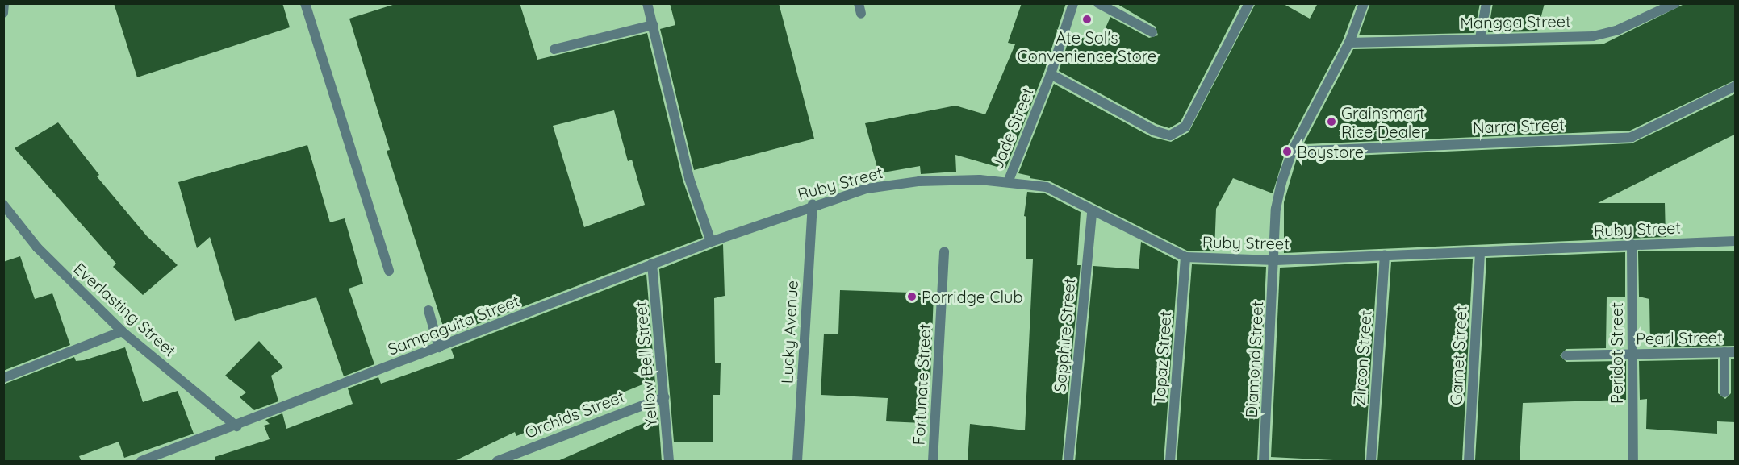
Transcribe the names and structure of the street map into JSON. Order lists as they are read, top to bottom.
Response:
{
  "streets": {
    "street": [
      "Mangga Street",
      "Narra Street",
      "Jade Street",
      "Ruby Street",
      "Everlasting Street",
      "Sampaguita Street",
      "Lucky Avenue",
      "Sapphire Street",
      "Pearl Street",
      "Peridot Street",
      "Garnet Street",
      "Topaz Street",
      "Zircon Street",
      "Diamond Street",
      "Yellow Bell Street",
      "Fortunate Street",
      "Orchids Street"
    ]
  },
  "crossings": [
    ["Mangga Street", "Diamond Street"],
    ["Narra Street", "Diamond Street"],
    ["Jade Street", "Ruby Street"],
    ["Ruby Street", "Sampaguita Street"],
    ["Ruby Street", "Lucky Avenue"],
    ["Ruby Street", "Sapphire Street"],
    ["Ruby Street", "Peridot Street"],
    ["Ruby Street", "Garnet Street"],
    ["Ruby Street", "Topaz Street"],
    ["Ruby Street", "Zircon Street"],
    ["Ruby Street", "Diamond Street"],
    ["Everlasting Street", "Sampaguita Street"],
    ["Sampaguita Street", "Yellow Bell Street"],
    ["Pearl Street", "Peridot Street"],
    ["Yellow Bell Street", "Orchids Street"]
  ],
  "places": [
    "Ate Sol's Convenience Store",
    "Grainsmart Rice Dealer",
    "Boystore",
    "Porridge Club"
  ]
}
